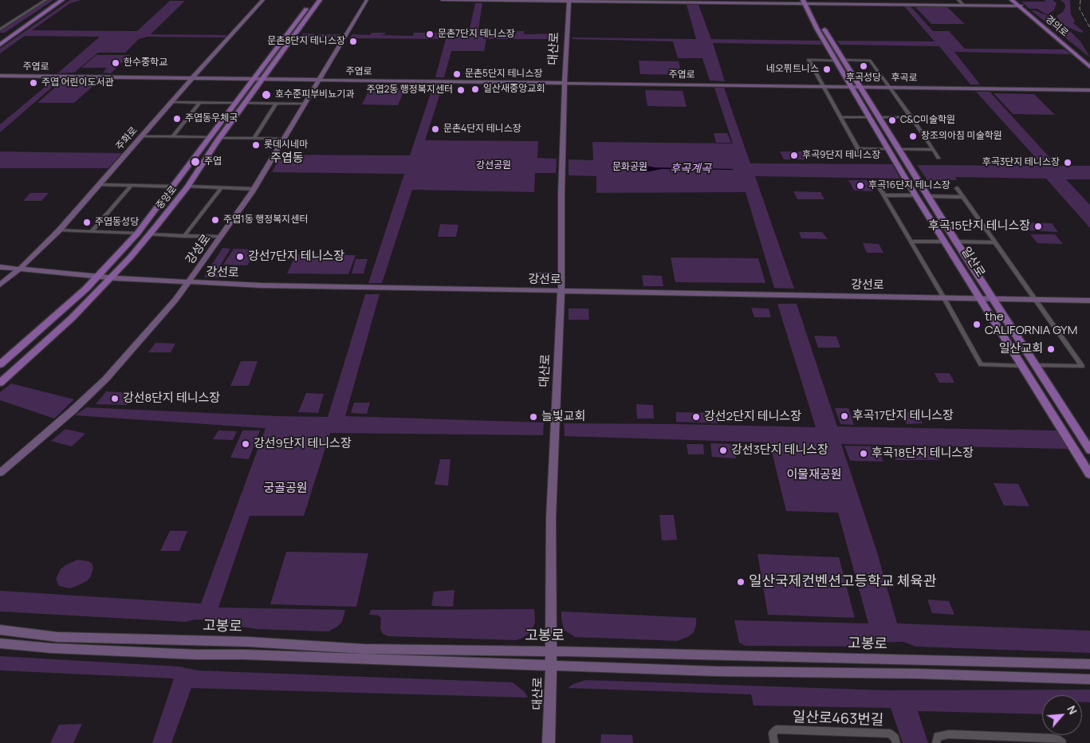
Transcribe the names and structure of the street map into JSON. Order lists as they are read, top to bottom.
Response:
{
  "streets": {
    "main road": [
      "경의로",
      "대산로",
      "주엽로",
      "후곡로",
      "주화로",
      "중앙로",
      "강성로",
      "일산로",
      "강선로",
      "고봉로"
    ],
    "street": ["일산로463번길"]
  },
  "crossings": [
    ["대산로", "주엽로"],
    ["대산로", "강선로"],
    ["대산로", "고봉로"],
    ["주엽로", "후곡로"],
    ["주엽로", "주화로"],
    ["주엽로", "중앙로"],
    ["주엽로", "강성로"],
    ["후곡로", "일산로"],
    ["주화로", "강선로"],
    ["중앙로", "강선로"],
    ["강성로", "강선로"],
    ["일산로", "강선로"]
  ],
  "districts": ["주엽동"],
  "water": ["후곡계곡"],
  "parks": [
    "강선공원",
    "문화공원",
    "이물재공원",
    "궁골공원"
  ],
  "places": [
    "문촌7단지 테니스장",
    "문촌8단지 테니스장",
    "한수중학교",
    "후곡성당",
    "네오퓌트니스",
    "문촌5단지 테니스장",
    "주엽 어린이도서관",
    "일산새중앙교회",
    "주엽2동 행정복지센터",
    "호수준피부비뇨기과",
    "주엽동우체국",
    "C&C미술학원",
    "문촌4단지 테니스장",
    "창조의아침 미술학원",
    "롯데시네마",
    "후곡9단지 테니스장",
    "주엽",
    "후곡3단지 테니스장",
    "후곡16단지 테니스장",
    "주엽1동 행정복지센터",
    "주엽동성당",
    "후곡15단지 테니스장",
    "강선7단지 테니스장",
    "the CALIFORNIA GYM",
    "일산교회",
    "강선8단지 테니스장",
    "후곡17단지 테니스장",
    "늘빛교회",
    "강선2단지 테니스장",
    "강선9단지 테니스장",
    "강선3단지 테니스장",
    "후곡18단지 테니스장",
    "일산국제컨벤션고등학교 체육관"
  ],
  "north": "top right"
}
